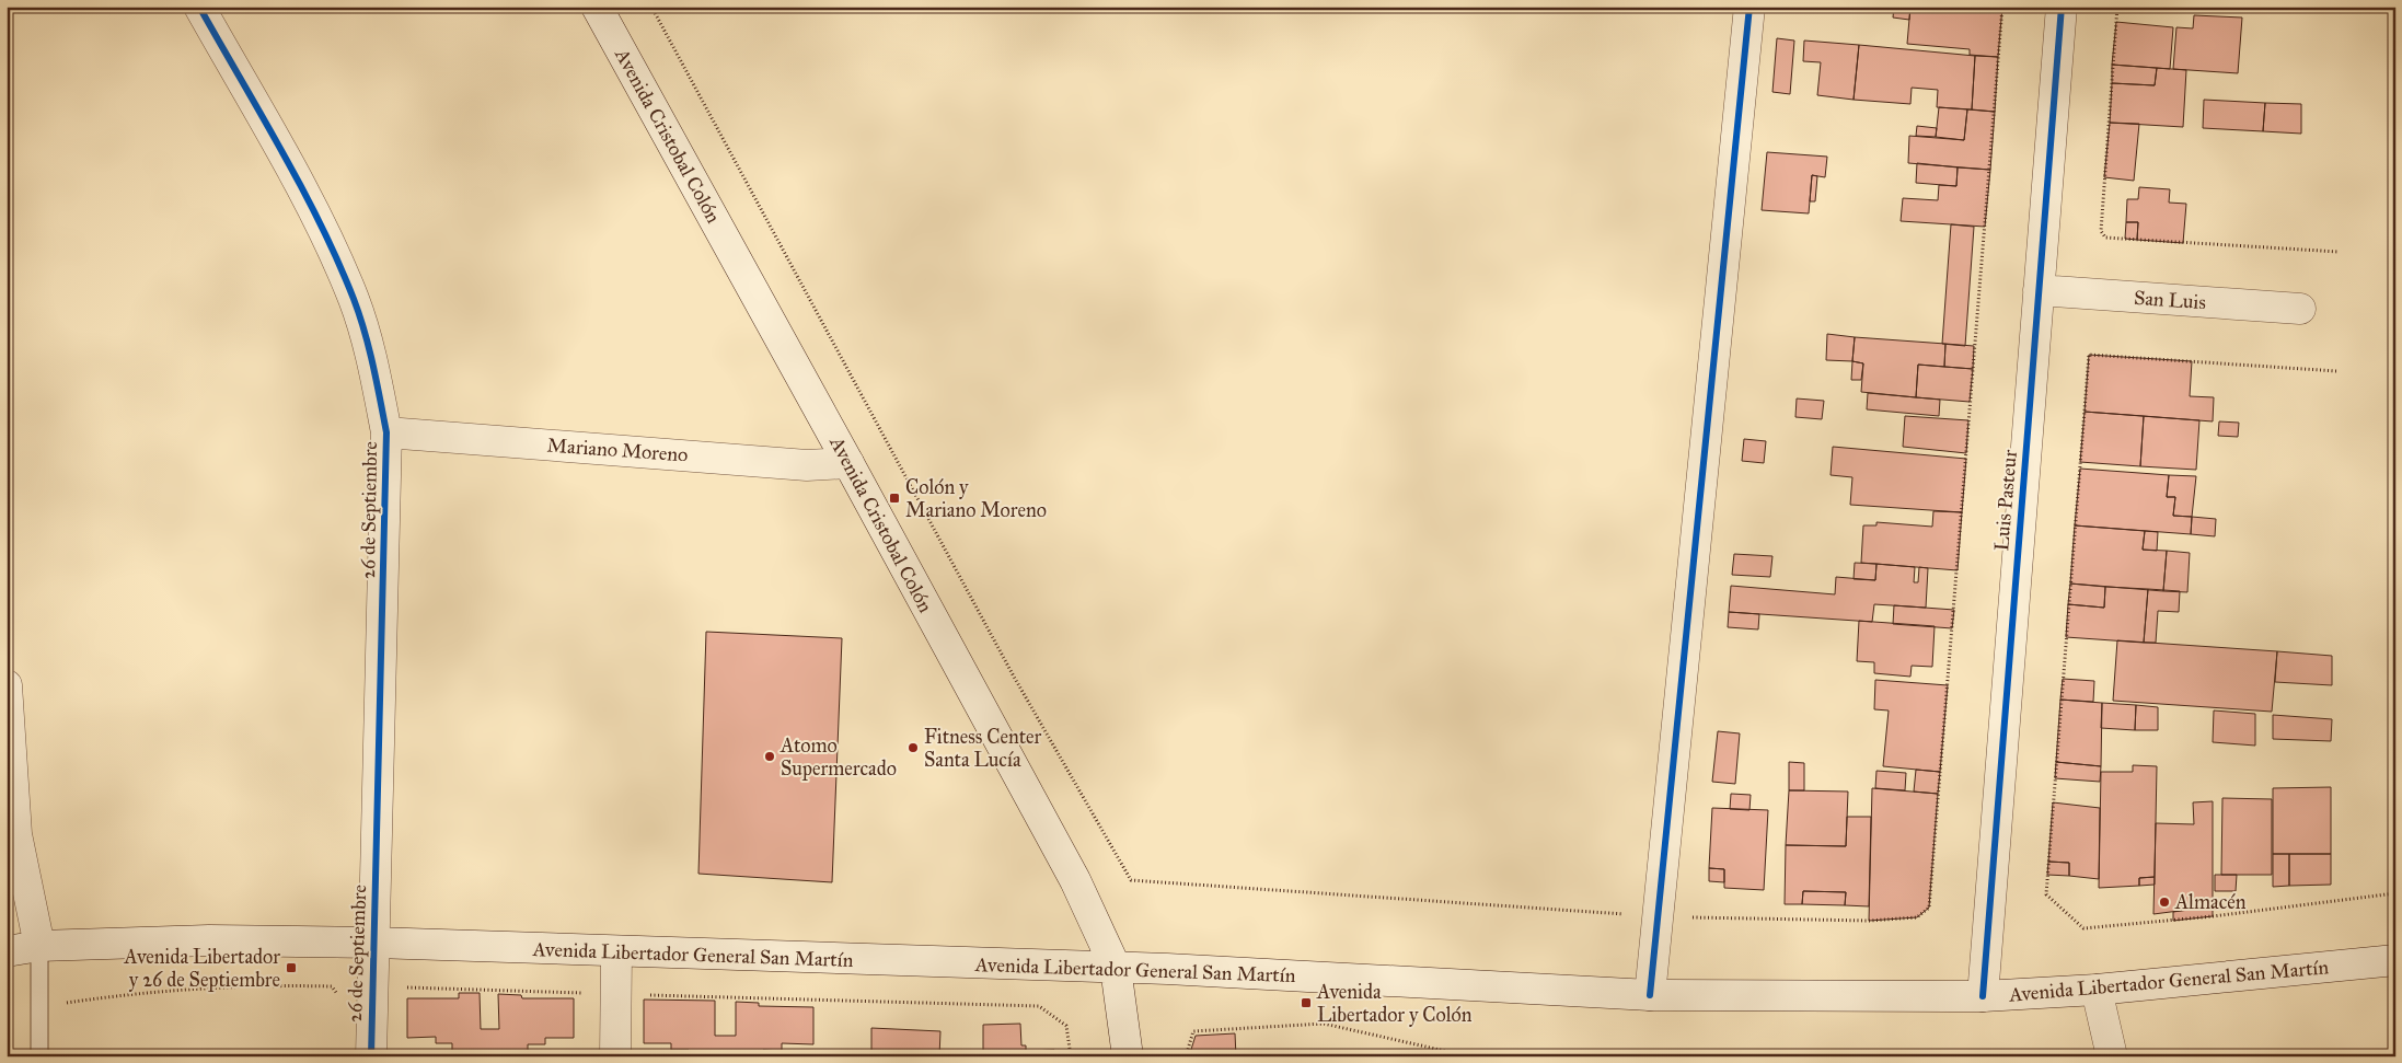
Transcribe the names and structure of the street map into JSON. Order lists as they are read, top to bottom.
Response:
{
  "streets": {
    "street": [
      "Avenida Cristobal Colón",
      "San Luis",
      "Mariano Moreno",
      "Luis Pasteur",
      "26 de Septiembre",
      "Avenida Libertador General San Martín"
    ]
  },
  "crossings": [
    ["Avenida Cristobal Colón", "Mariano Moreno"],
    ["Avenida Cristobal Colón", "Avenida Libertador General San Martín"],
    ["San Luis", "Luis Pasteur"],
    ["Mariano Moreno", "26 de Septiembre"],
    ["Luis Pasteur", "Avenida Libertador General San Martín"],
    ["26 de Septiembre", "Avenida Libertador General San Martín"]
  ],
  "places": {
    "transit": ["Colón y Mariano Moreno", "Avenida Libertador y 26 de Septiembre", "Avenida Libertador y Colón"],
    "other": ["Fitness Center Santa Lucía", "Atomo Supermercado", "Almacén"]
  }
}
